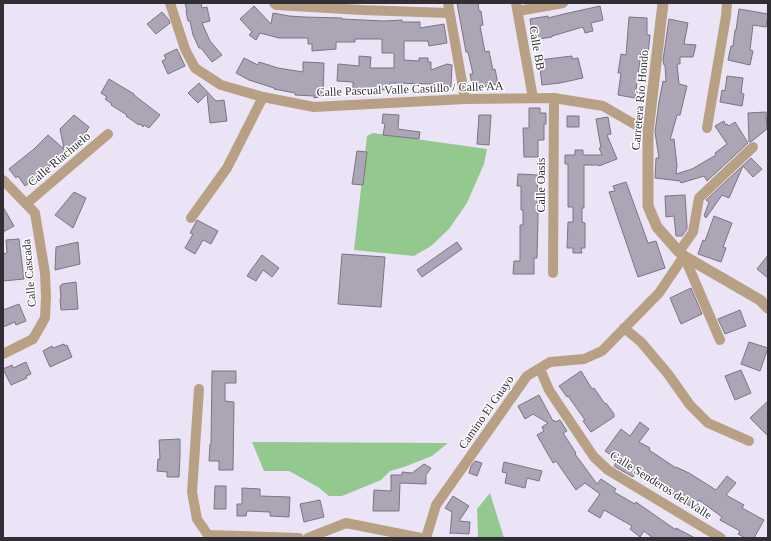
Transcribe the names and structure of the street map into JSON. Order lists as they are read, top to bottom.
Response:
{
  "streets": {
    "street": [
      "Calle BB",
      "Calle Pascual Valle Castillo / Calle AA",
      "Carretera Río Hondo",
      "Calle Riachuelo",
      "Calle Oasis",
      "Calle Cascada",
      "Camino El Guayo",
      "Calle Senderos del Valle"
    ]
  },
  "crossings": [
    ["Calle BB", "Calle Pascual Valle Castillo / Calle AA"],
    ["Calle Pascual Valle Castillo / Calle AA", "Carretera Río Hondo"],
    ["Calle Pascual Valle Castillo / Calle AA", "Calle Oasis"],
    ["Carretera Río Hondo", "Camino El Guayo"],
    ["Calle Riachuelo", "Calle Cascada"],
    ["Camino El Guayo", "Calle Senderos del Valle"]
  ]
}
